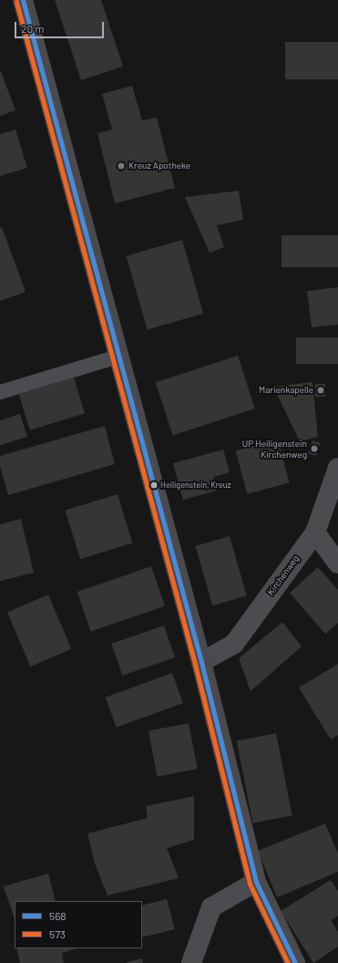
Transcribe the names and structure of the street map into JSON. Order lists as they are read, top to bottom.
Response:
{
  "streets": {
    "street": ["Kirchenweg"]
  },
  "places": [
    "Kreuz Apotheke",
    "Marienkapelle",
    "UP Heiligenstein Kirchenweg",
    "Heiligenstein, Kreuz"
  ],
  "lines": ["transit line 568", "transit line 573"],
  "legend": ["568", "573"],
  "scale_bar": "20 m"
}
